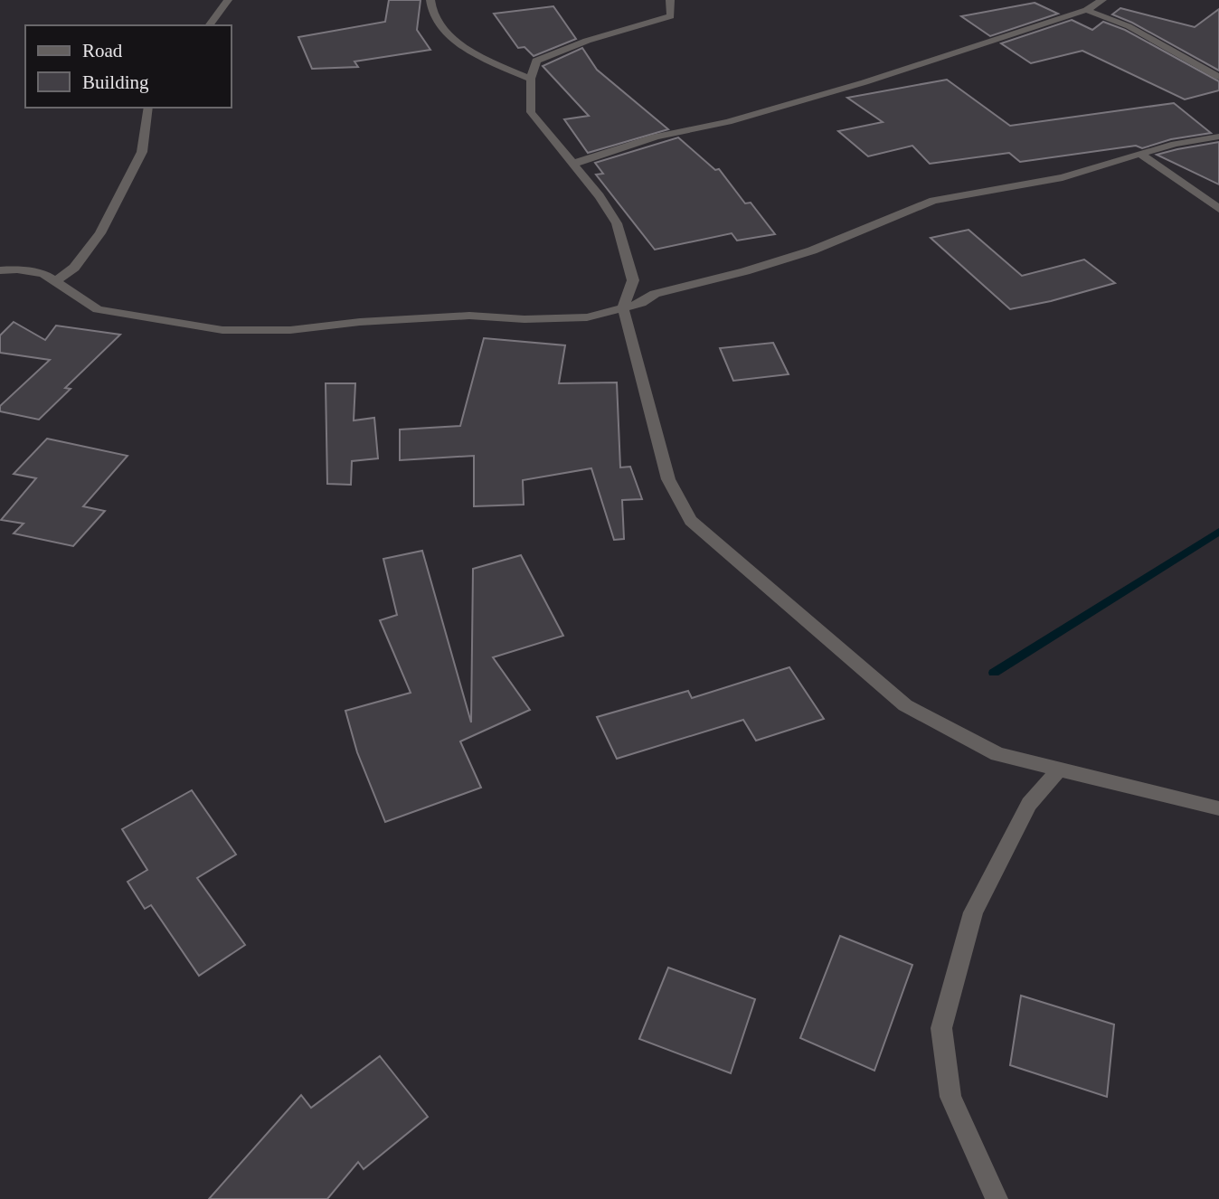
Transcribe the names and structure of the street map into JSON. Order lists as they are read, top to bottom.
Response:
{
  "legend": ["Road", "Building"]
}
